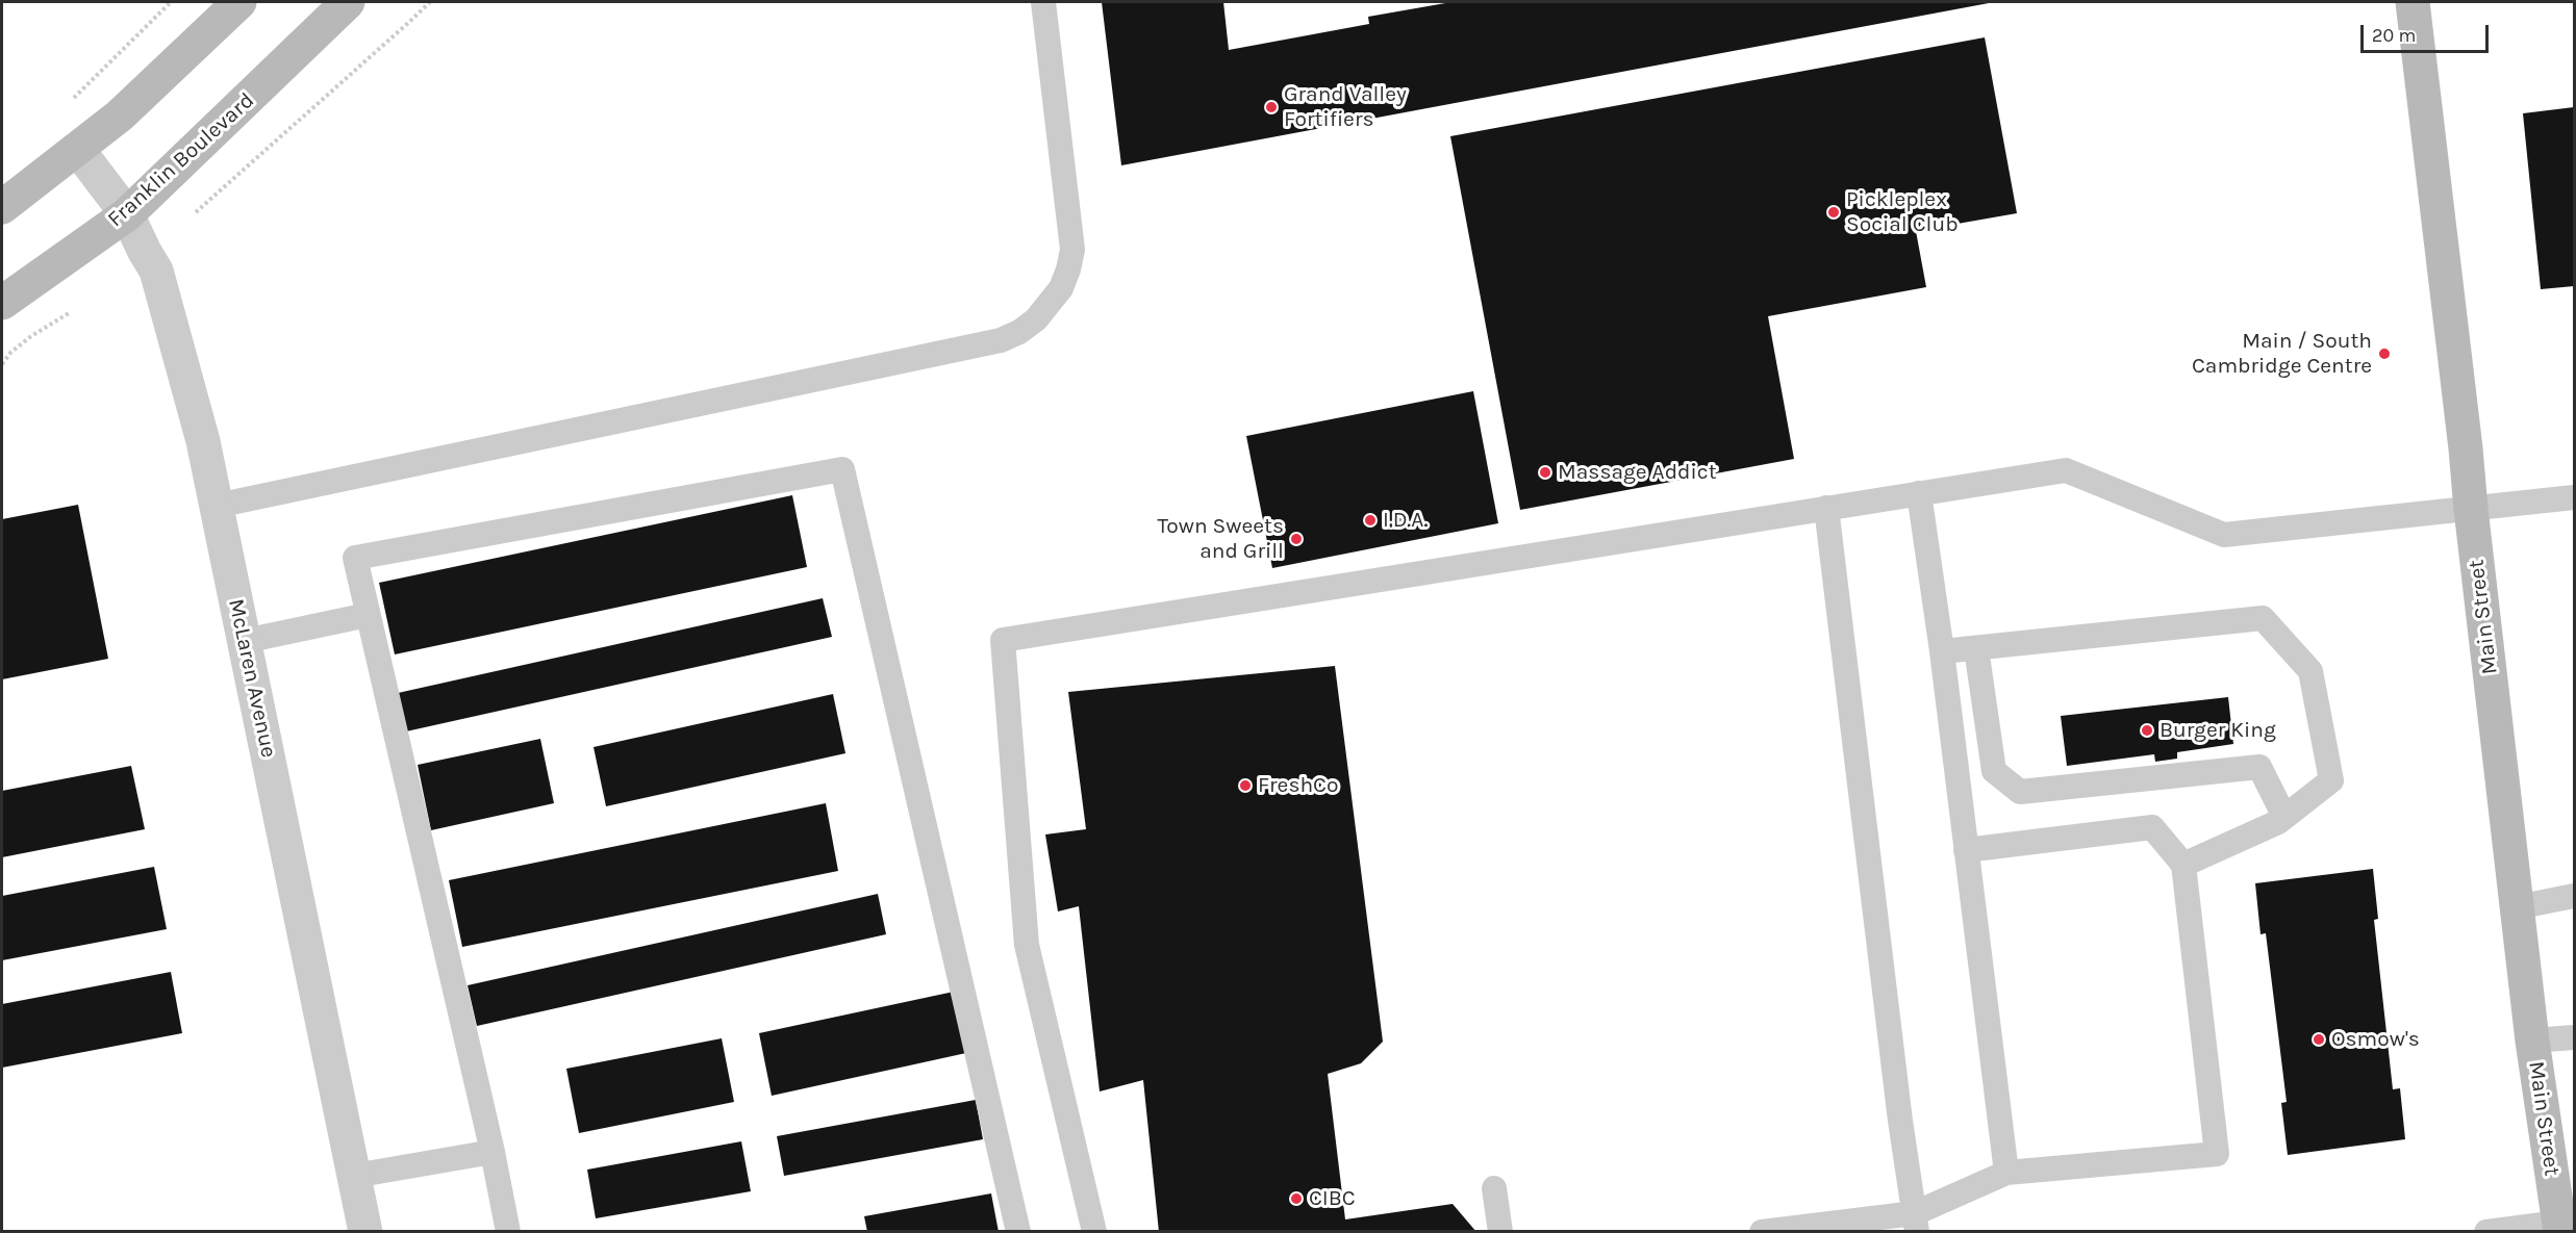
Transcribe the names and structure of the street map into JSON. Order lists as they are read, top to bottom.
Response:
{
  "streets": {
    "main road": ["Franklin Boulevard", "Main Street"],
    "street": ["McLaren Avenue"]
  },
  "crossings": [
    ["Franklin Boulevard", "McLaren Avenue"]
  ],
  "places": [
    "Grand Valley Fortifiers",
    "Pickleplex Social Club",
    "Main / South Cambridge Centre",
    "Massage Addict",
    "I.D.A.",
    "Town Sweets and Grill",
    "Burger King",
    "FreshCo",
    "Osmow's",
    "CIBC"
  ],
  "scale_bar": "20 m"
}
